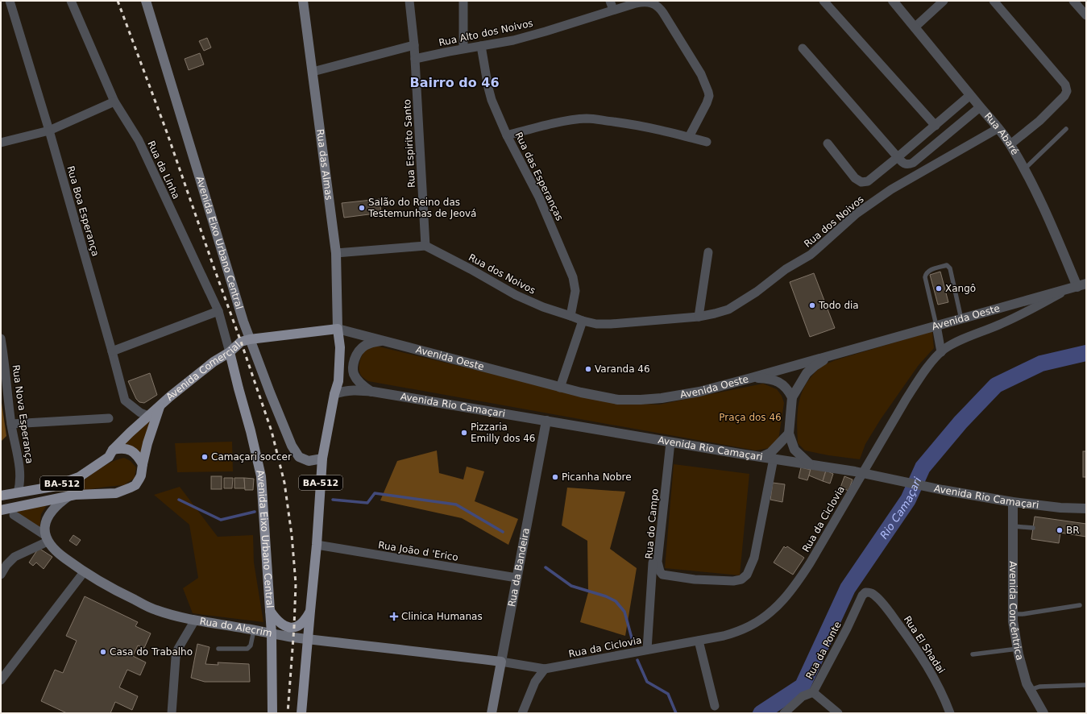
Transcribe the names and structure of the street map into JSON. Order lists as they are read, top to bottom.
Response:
{
  "streets": {
    "main road": [
      "Rua das Almas",
      "Avenida Eixo Urbano Central",
      "Avenida Comercial",
      "BA-512",
      "Rua da Bandeira",
      "Rua do Alecrim"
    ],
    "street": [
      "Rua Alto dos Noivos",
      "Rua Abaré",
      "Rua Espirito Santo",
      "Rua da Linha",
      "Rua das Esperanças",
      "Rua Boa Esperança",
      "Rua dos Noivos",
      "Avenida Oeste",
      "Avenida Rio Camaçari",
      "Rua Nova Esperança",
      "Rua da Ciclovia",
      "Rua do Campo",
      "Rua João d 'Erico",
      "Avenida Concêntrica",
      "Rua El Shadai",
      "Rua da Ponte"
    ]
  },
  "crossings": [
    ["Rua Alto dos Noivos", "Rua Espirito Santo"],
    ["Rua Alto dos Noivos", "Rua das Esperanças"],
    ["Rua Abaré", "Rua dos Noivos"],
    ["Rua Abaré", "Avenida Oeste"],
    ["Rua Espirito Santo", "Rua dos Noivos"],
    ["Rua das Almas", "Avenida Oeste"],
    ["Rua das Almas", "BA-512"],
    ["Rua da Linha", "Avenida Eixo Urbano Central"],
    ["Rua da Linha", "Avenida Comercial"],
    ["Rua das Esperanças", "Rua dos Noivos"],
    ["Rua Boa Esperança", "Avenida Comercial"],
    ["Avenida Eixo Urbano Central", "Avenida Comercial"],
    ["Avenida Eixo Urbano Central", "BA-512"],
    ["Avenida Eixo Urbano Central", "Rua do Alecrim"],
    ["Avenida Oeste", "BA-512"],
    ["Avenida Oeste", "Rua da Ciclovia"],
    ["Avenida Comercial", "Rua Nova Esperança"],
    ["Avenida Comercial", "BA-512"],
    ["Avenida Rio Camaçari", "BA-512"],
    ["Avenida Rio Camaçari", "Rua da Ciclovia"],
    ["Avenida Rio Camaçari", "Rua do Campo"],
    ["Avenida Rio Camaçari", "Rua da Bandeira"],
    ["Avenida Rio Camaçari", "Avenida Concêntrica"],
    ["BA-512", "Rua João d 'Erico"],
    ["BA-512", "Rua do Alecrim"],
    ["Rua da Ciclovia", "Rua da Bandeira"],
    ["Rua da Ciclovia", "Rua do Alecrim"],
    ["Rua João d 'Erico", "Rua da Bandeira"],
    ["Rua da Bandeira", "Rua do Alecrim"],
    ["Rua El Shadai", "Rua da Ponte"]
  ],
  "districts": ["Bairro do 46"],
  "water": ["Rio Camaçari"],
  "parks": ["Praça dos 46"],
  "places": {
    "other": [
      "Salão do Reino das Testemunhas de Jeová",
      "Xangô",
      "Todo dia",
      "Varanda 46",
      "Pizzaria Emilly dos 46",
      "Camaçari soccer",
      "Picanha Nobre",
      "BR",
      "Casa do Trabalho"
    ],
    "health": ["Clinica Humanas"]
  }
}
